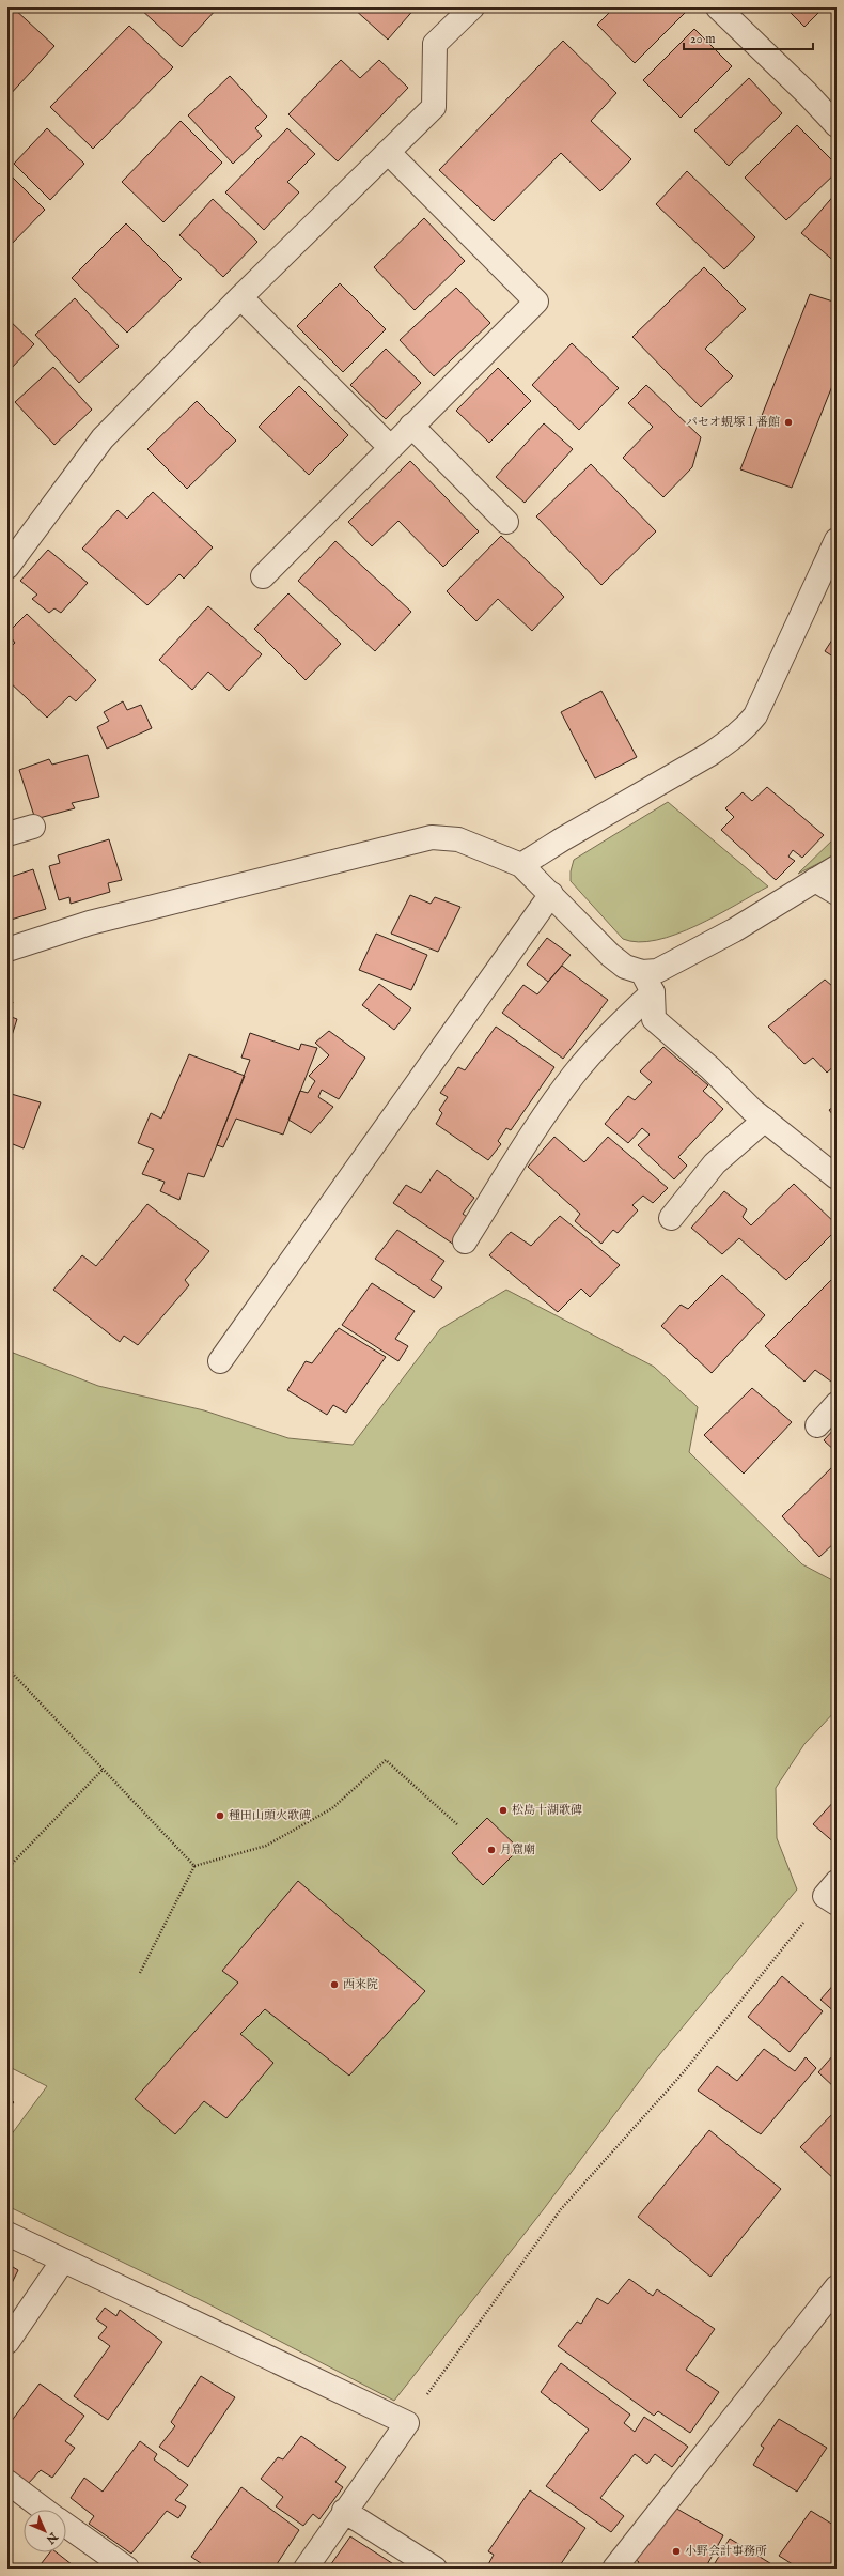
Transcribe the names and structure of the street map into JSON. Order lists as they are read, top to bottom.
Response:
{
  "places": [
    "パセオ蜆塚１番館",
    "松島十湖歌碑",
    "種田山頭火歌碑",
    "月窟廟",
    "西来院",
    "小野会計事務所"
  ],
  "scale_bar": "20 m",
  "north": "bottom right"
}
